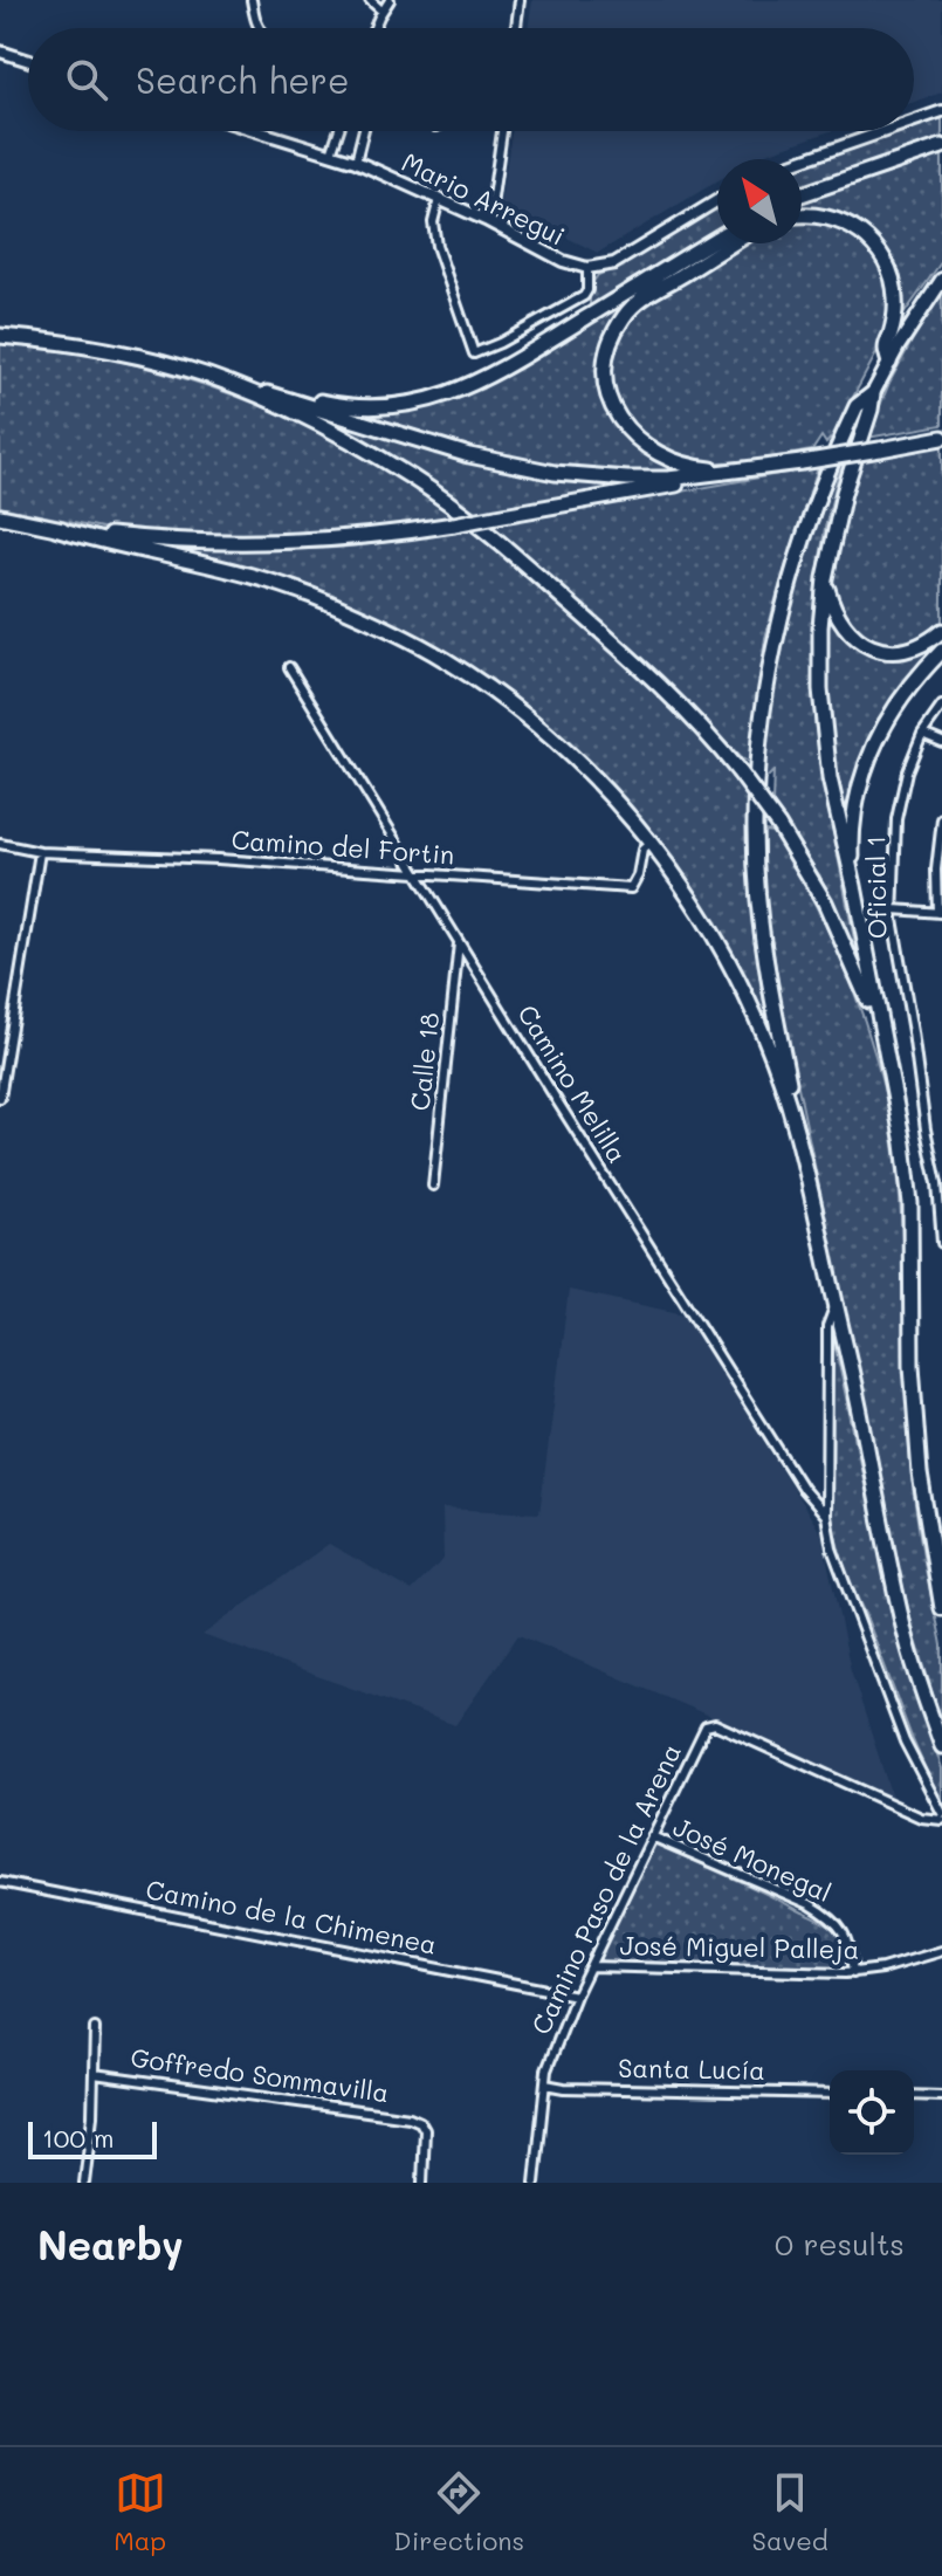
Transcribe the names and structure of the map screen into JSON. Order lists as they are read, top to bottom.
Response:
{
  "streets": {
    "street": [
      "Mario Arregui",
      "Camino del Fortin",
      "Oficial 1",
      "Calle 18",
      "Camino Melilla",
      "José Monegal",
      "Camino Paso de la Arena",
      "Camino de la Chimenea",
      "José Miguel Palleja",
      "Santa Lucía",
      "Goffredo Sommavilla"
    ]
  },
  "crossings": [
    ["Camino del Fortin", "Camino Melilla"],
    ["Calle 18", "Camino Melilla"],
    ["Camino Melilla", "Camino Paso de la Arena"],
    ["José Monegal", "Camino Paso de la Arena"],
    ["José Monegal", "José Miguel Palleja"],
    ["Camino Paso de la Arena", "Camino de la Chimenea"],
    ["Camino Paso de la Arena", "José Miguel Palleja"],
    ["Camino Paso de la Arena", "Santa Lucía"]
  ],
  "scale_bar": "100 m",
  "north": "top left",
  "page": {
    "search": "Search here",
    "scale": "100 m",
    "heading": ["Nearby", "0 results"],
    "nav": ["Map", "Directions", "Saved"]
  }
}
